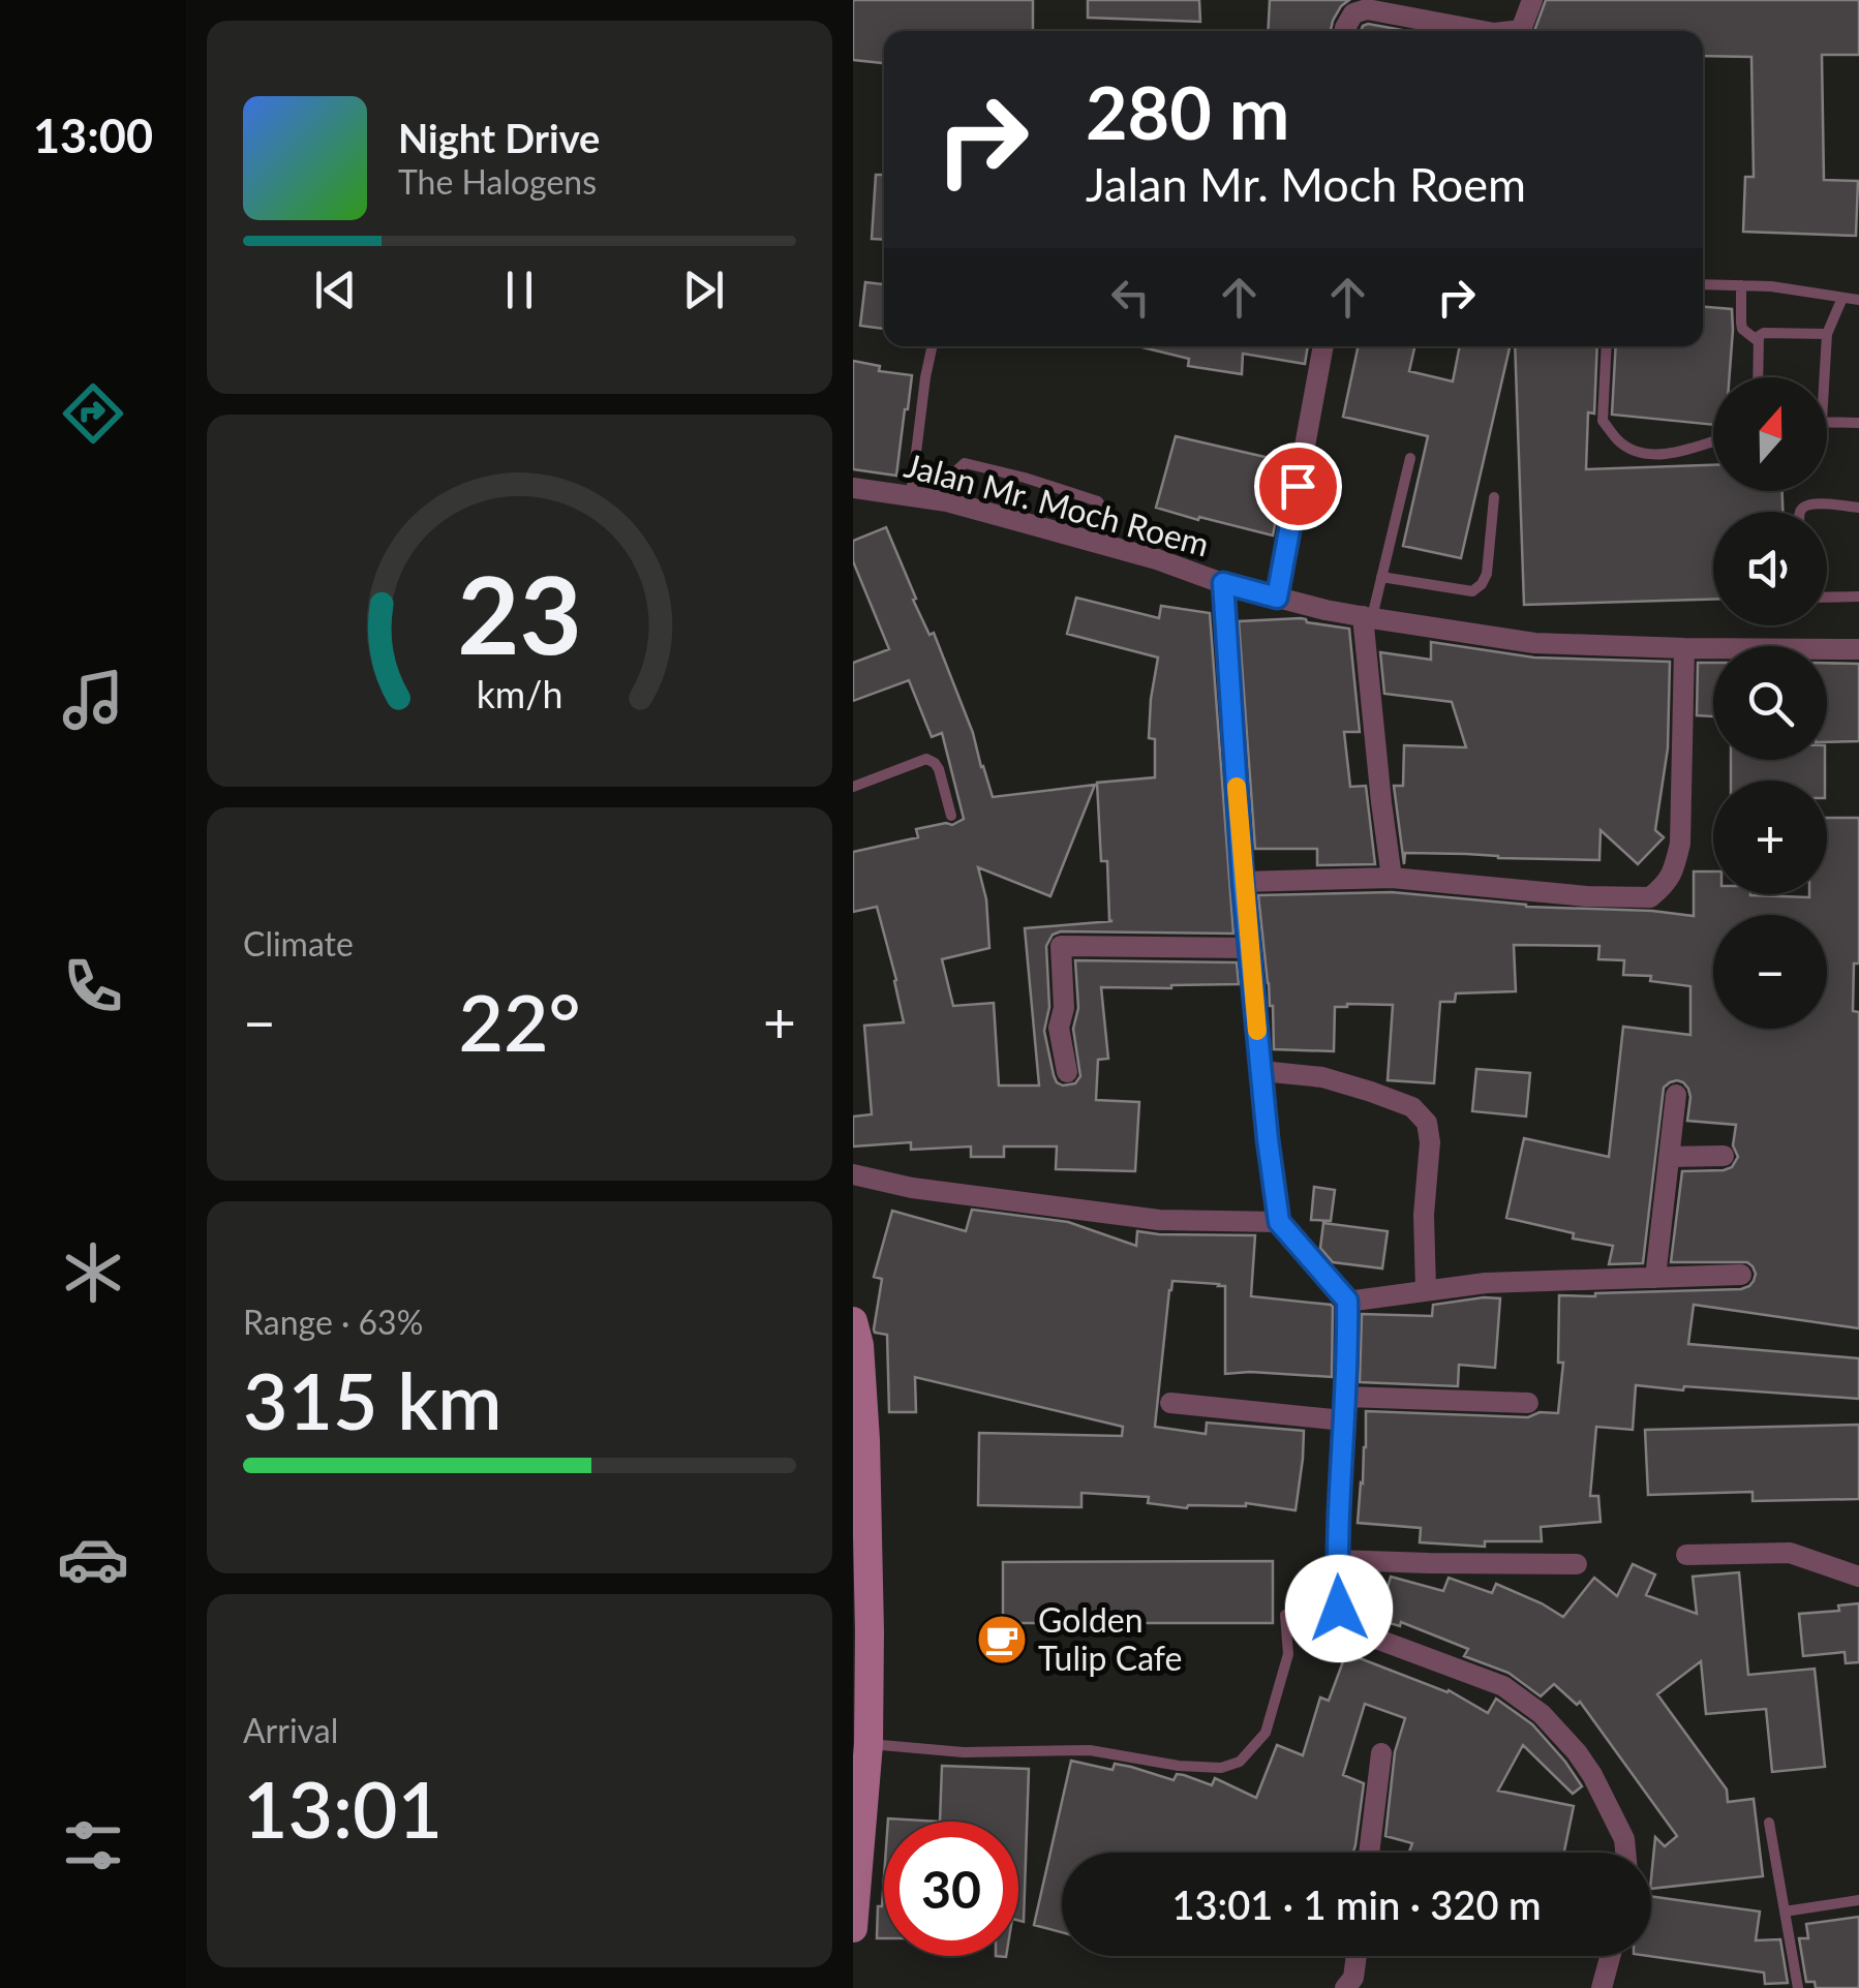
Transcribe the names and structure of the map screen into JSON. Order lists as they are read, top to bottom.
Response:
{
  "streets": {
    "street": ["Jalan Mr. Moch Roem"]
  },
  "places": {
    "cafe": ["Golden Tulip Cafe"]
  },
  "north": "top",
  "page": {
    "tabs": "13:00",
    "turn": ["280 m", "Jalan Mr. Moch Roem"],
    "song": ["Night Drive", "The Halogens"],
    "map_buttons": ["+", "−"],
    "tile": [
      "Climate",
      ["Range · 63%", "315 km"],
      ["Arrival", "13:01"]
    ],
    "heat": ["−", "22°", "+"],
    "limit": "30",
    "trip": "13:01 · 1 min · 320 m",
    "gauge": ["23", "km/h"]
  }
}
